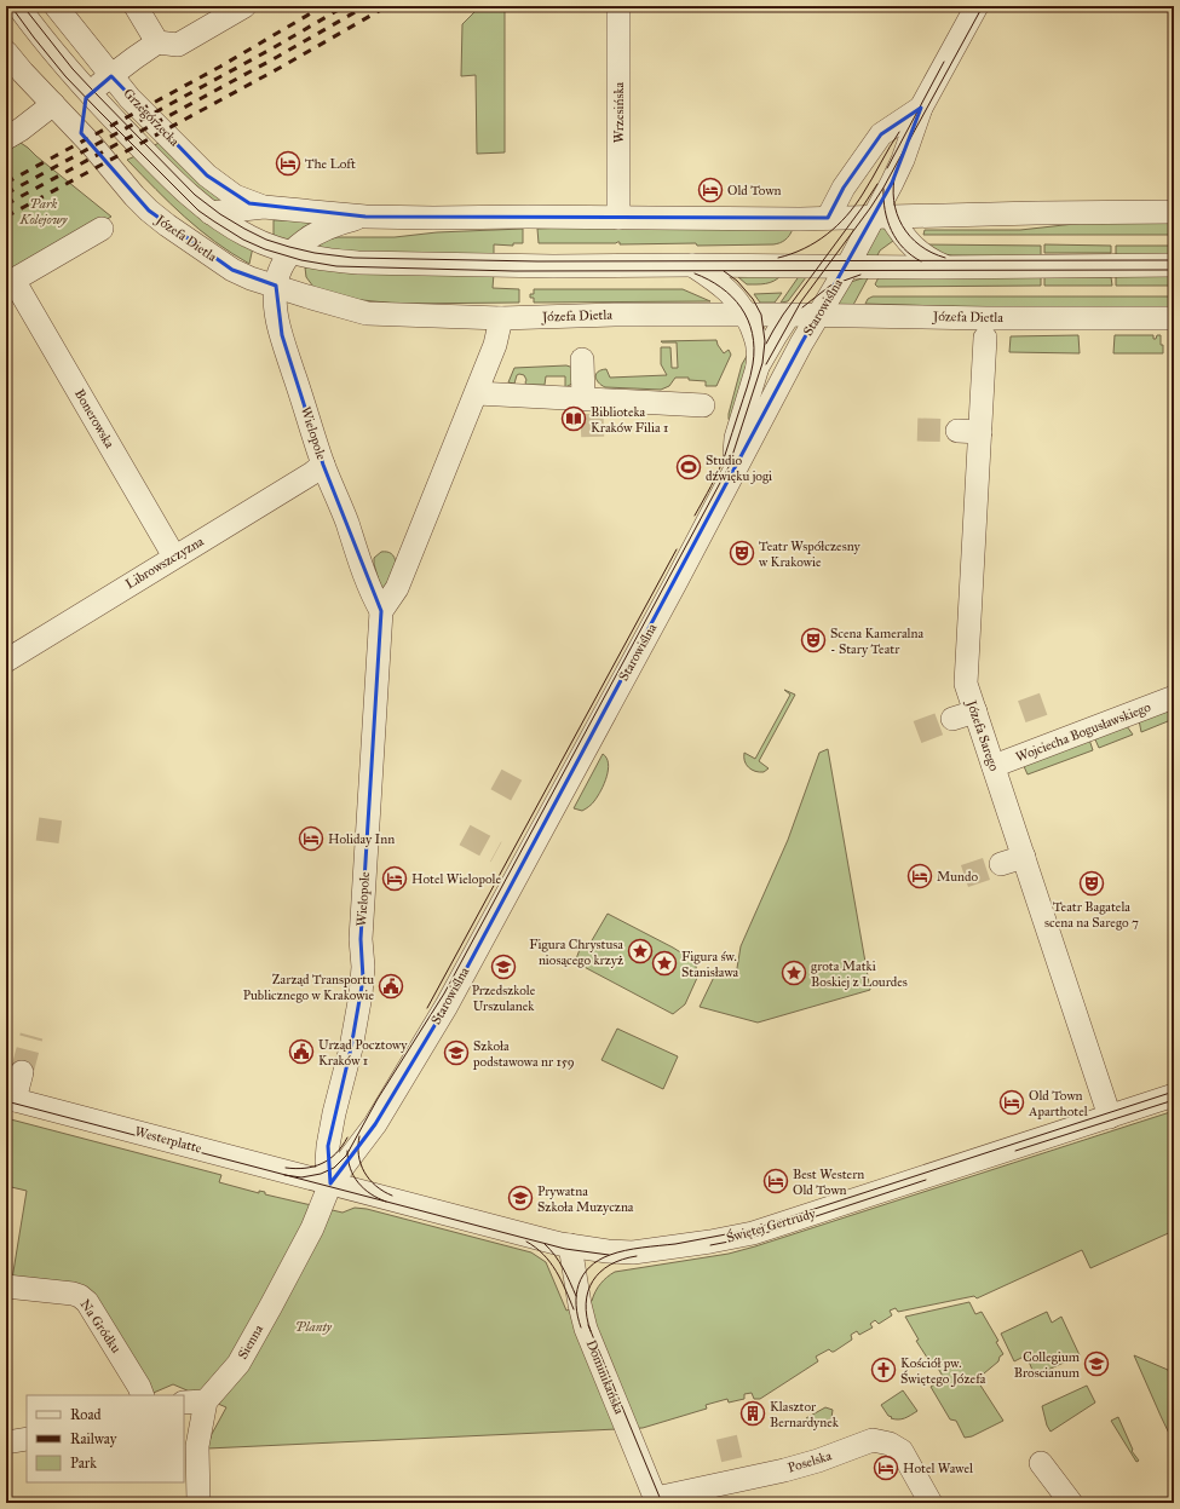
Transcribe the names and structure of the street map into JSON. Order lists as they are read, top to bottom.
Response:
{
  "streets": {
    "street": [
      "Wrzesińska",
      "Grzegórzecka",
      "Józefa Dietla",
      "Starowiślna",
      "Bonerowska",
      "Wielopole",
      "Librowszczyzna",
      "Wojciecha Bogusławskiego",
      "Józefa Sarego",
      "Westerplatte",
      "Świętej Gertrudy",
      "Na Gródku",
      "Sienna",
      "Dominikańska",
      "Poselska"
    ]
  },
  "crossings": [
    ["Józefa Dietla", "Starowiślna"],
    ["Józefa Dietla", "Wielopole"],
    ["Starowiślna", "Wielopole"],
    ["Starowiślna", "Westerplatte"],
    ["Starowiślna", "Świętej Gertrudy"],
    ["Starowiślna", "Sienna"],
    ["Bonerowska", "Librowszczyzna"],
    ["Wielopole", "Librowszczyzna"],
    ["Wielopole", "Westerplatte"],
    ["Wielopole", "Świętej Gertrudy"],
    ["Wielopole", "Sienna"],
    ["Wojciecha Bogusławskiego", "Józefa Sarego"],
    ["Józefa Sarego", "Świętej Gertrudy"],
    ["Westerplatte", "Świętej Gertrudy"],
    ["Westerplatte", "Sienna"],
    ["Świętej Gertrudy", "Sienna"],
    ["Świętej Gertrudy", "Dominikańska"],
    ["Dominikańska", "Poselska"]
  ],
  "parks": ["Park Kolejowy", "Planty"],
  "places": {
    "hotel": [
      "The Loft",
      "Old Town",
      "Holiday Inn",
      "Mundo",
      "Hotel Wielopole",
      "Old Town Aparthotel",
      "Best Western Old Town",
      "Hotel Wawel"
    ],
    "library": ["Biblioteka Kraków Filia 1"],
    "sports": ["Studio dźwięku jogi"],
    "theatre": ["Teatr Współczesny w Krakowie", "Scena Kameralna - Stary Teatr", "Teatr Bagatela scena na Sarego 7"],
    "place": ["Figura Chrystusa niosącego krzyż", "Figura św. Stanisława", "grota Matki Boskiej z Lourdes"],
    "school or university": [
      "Przedszkole Urszulanek",
      "Szkoła podstawowa nr 159",
      "Prywatna Szkoła Muzyczna",
      "Collegium Broscianum"
    ],
    "public building": ["Zarząd Transportu Publicznego w Krakowie", "Urząd Pocztowy Kraków 1"],
    "church": ["Kościół pw. Świętego Józefa"],
    "building": ["Klasztor Bernardynek"]
  },
  "legend": ["Road", "Railway", "Park"]
}
